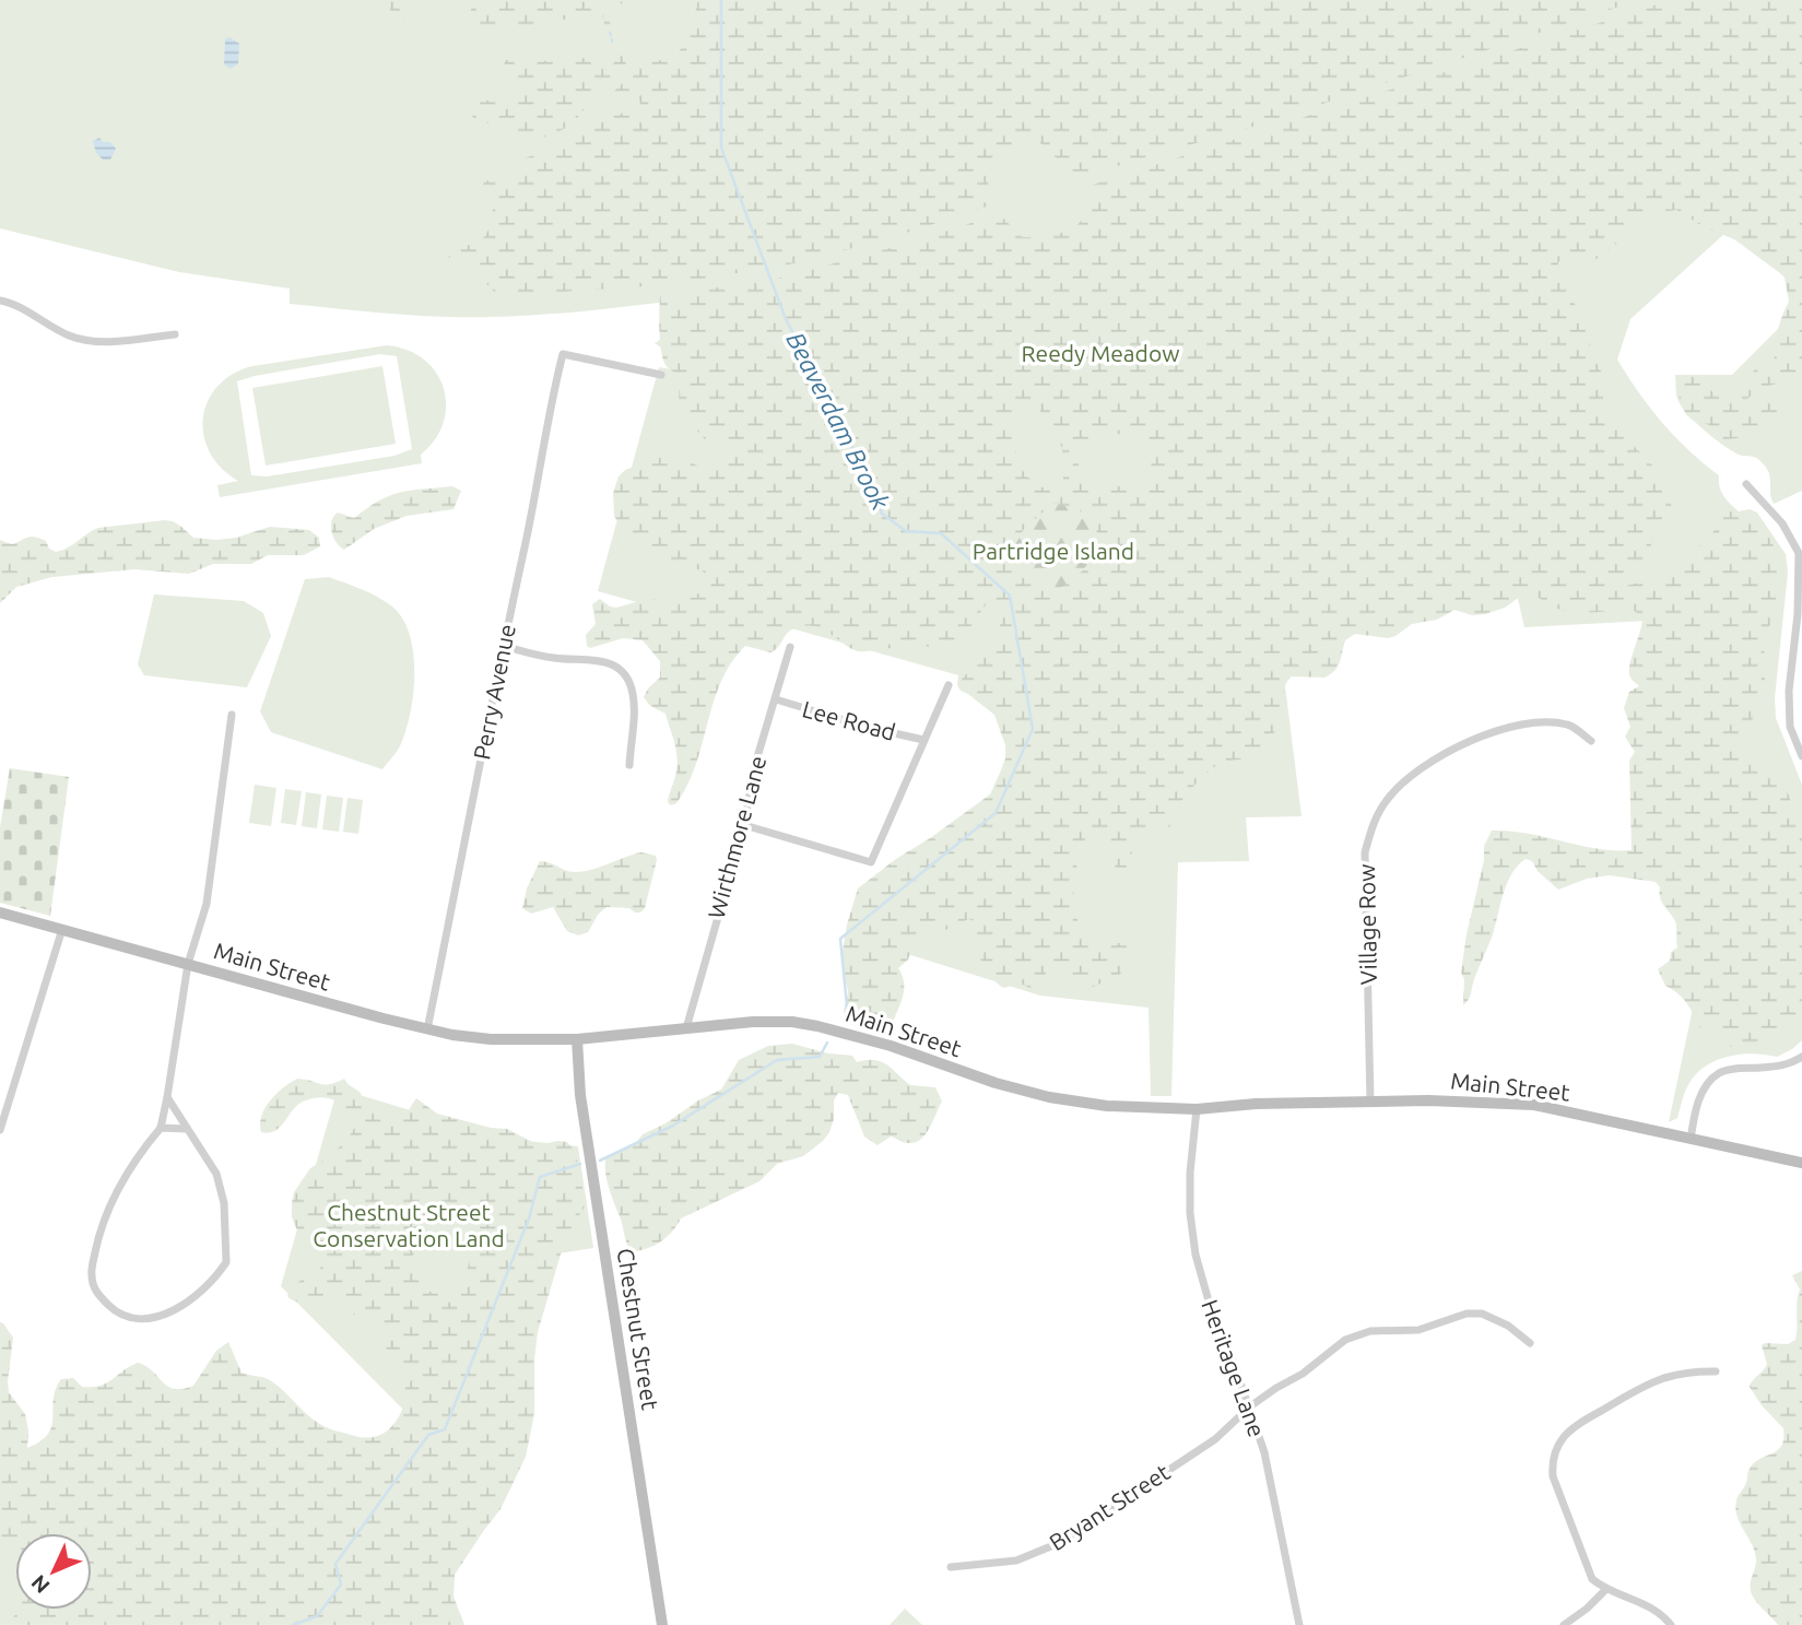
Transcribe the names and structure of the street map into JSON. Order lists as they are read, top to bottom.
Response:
{
  "streets": {
    "street": [
      "Perry Avenue",
      "Lee Road",
      "Wirthmore Lane",
      "Village Row",
      "Main Street",
      "Chestnut Street",
      "Heritage Lane",
      "Bryant Street"
    ]
  },
  "crossings": [
    ["Perry Avenue", "Main Street"],
    ["Lee Road", "Wirthmore Lane"],
    ["Wirthmore Lane", "Main Street"],
    ["Village Row", "Main Street"],
    ["Main Street", "Chestnut Street"],
    ["Main Street", "Heritage Lane"],
    ["Heritage Lane", "Bryant Street"]
  ],
  "water": ["Beaverdam Brook"],
  "parks": ["Reedy Meadow", "Partridge Island", "Chestnut Street Conservation Land"],
  "north": "bottom left"
}
